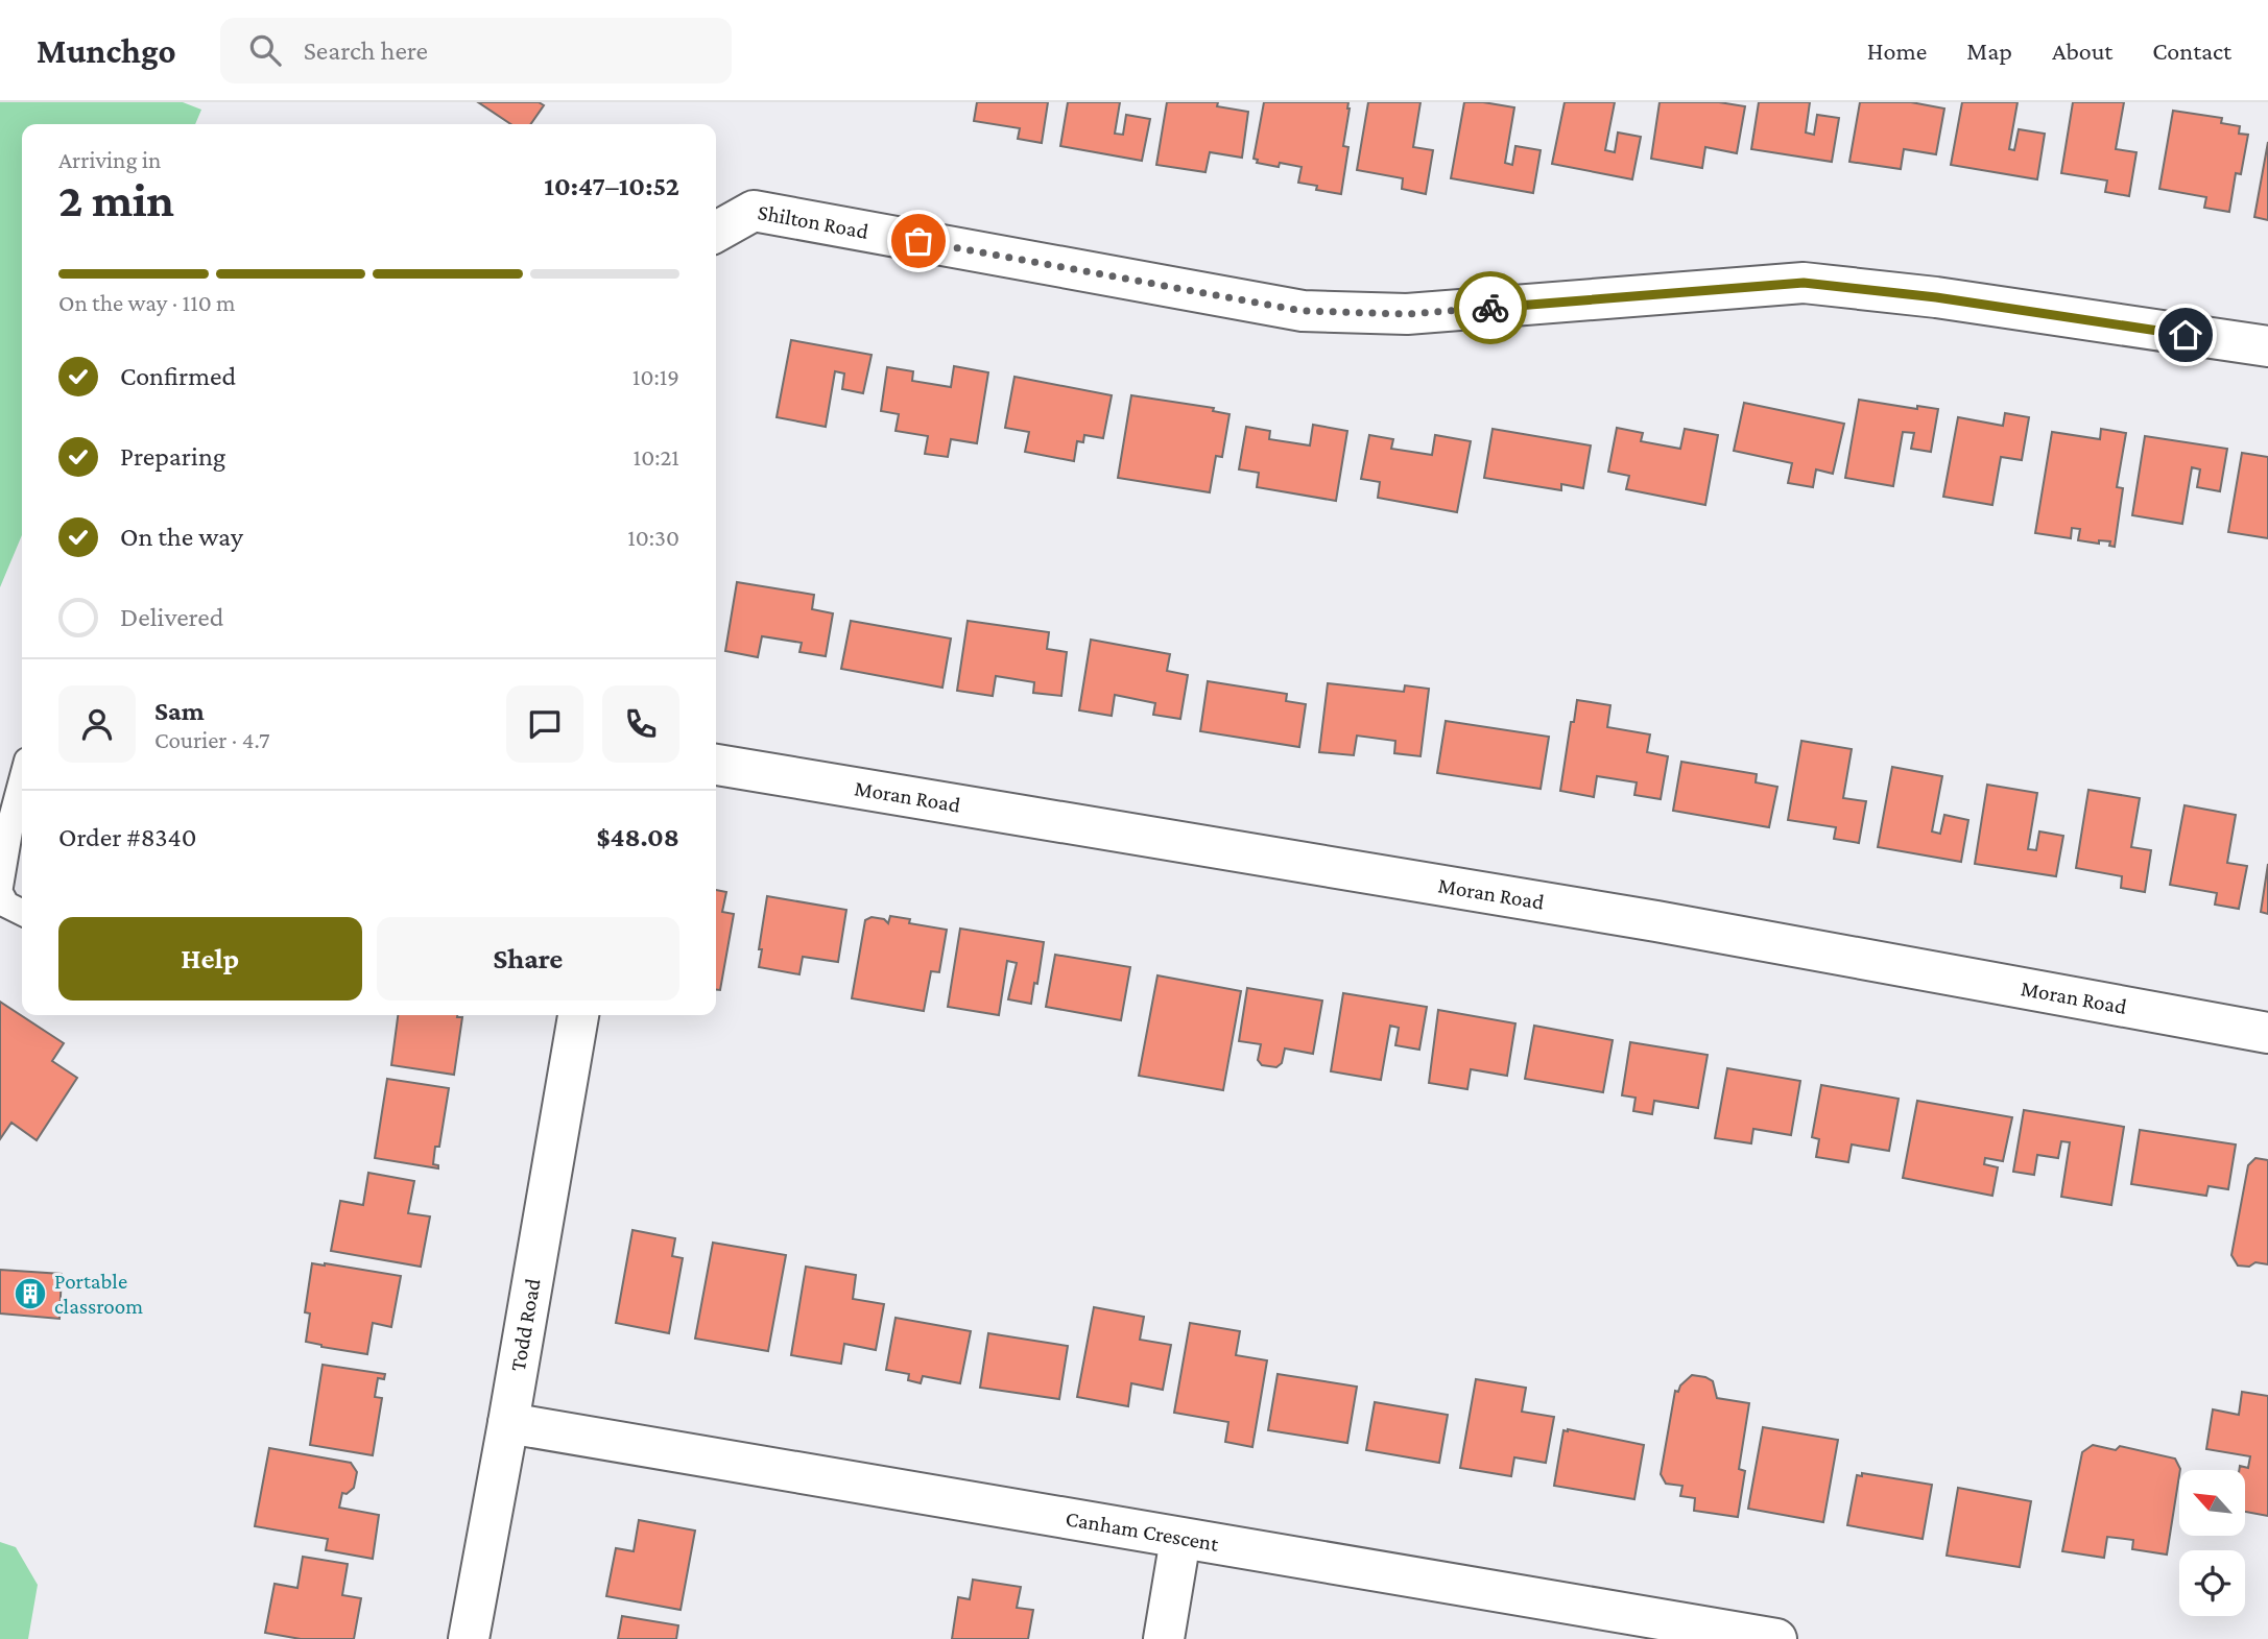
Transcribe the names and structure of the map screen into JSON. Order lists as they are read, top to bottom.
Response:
{
  "streets": {
    "street": [
      "Shilton Road",
      "Moran Road",
      "Todd Road",
      "Canham Crescent"
    ]
  },
  "crossings": [
    ["Todd Road", "Canham Crescent"]
  ],
  "places": {
    "building": ["Portable classroom"]
  },
  "north": "top left",
  "page": {
    "header": "Munchgo",
    "search": "Search here",
    "nav": [
      "Home",
      "Map",
      "About",
      "Contact"
    ],
    "heading": ["2 min", "Arriving in", "10:47–10:52"],
    "panel": [
      "Sam",
      "Courier · 4.7",
      "Order #8340",
      "$48.08"
    ],
    "bar": "On the way · 110 m",
    "list": [
      ["Confirmed", "10:19"],
      ["Preparing", "10:21"],
      ["On the way", "10:30"],
      "Delivered"
    ],
    "buttons": ["Help", "Share"]
  }
}
